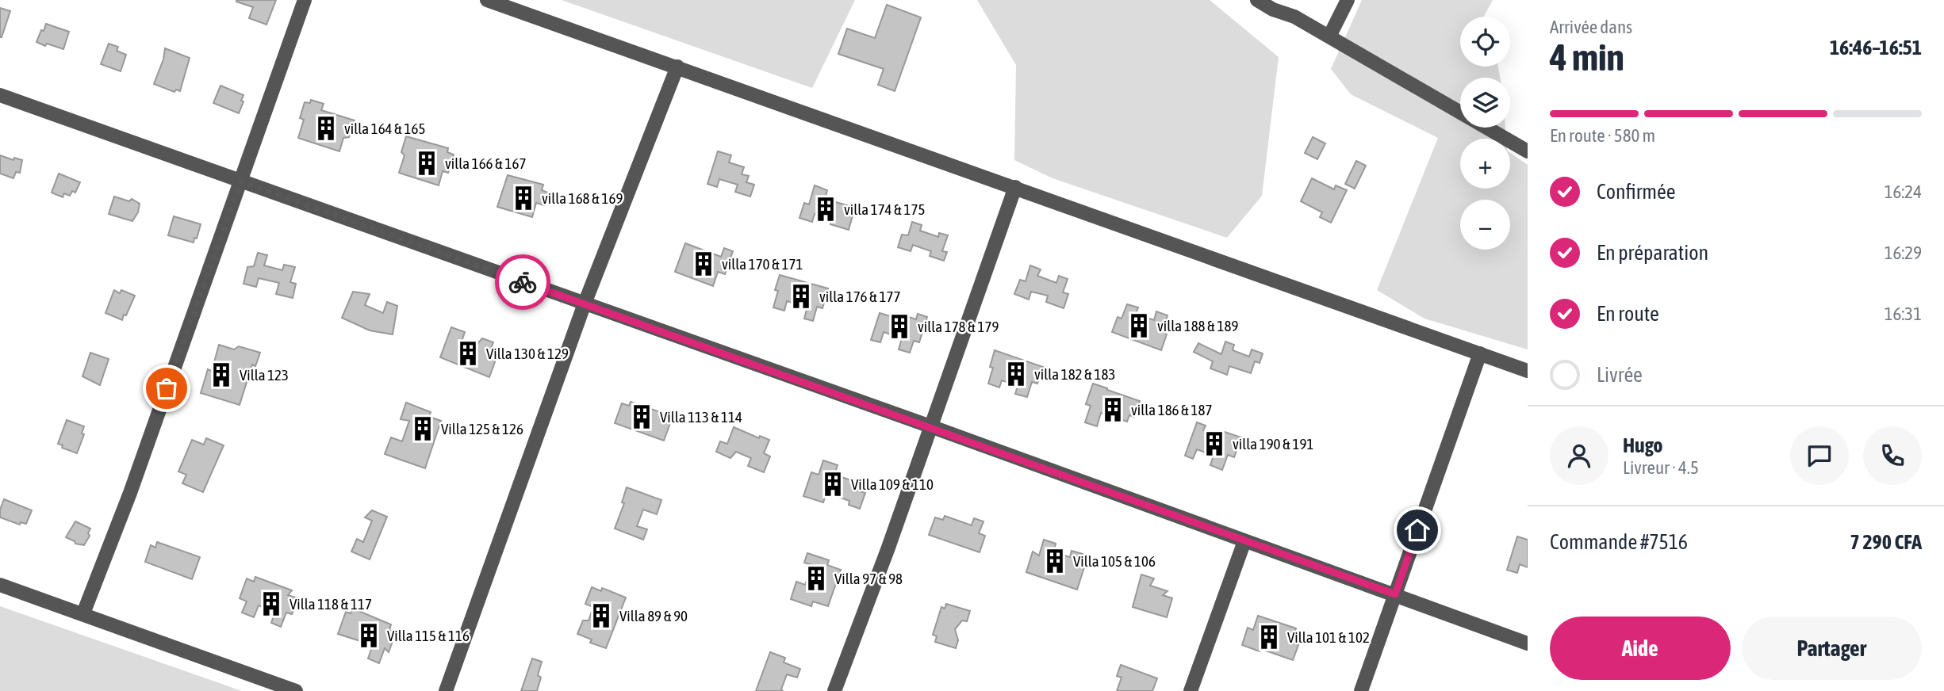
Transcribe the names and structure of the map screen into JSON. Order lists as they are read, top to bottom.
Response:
{
  "places": {
    "building": [
      "villa 164 & 165",
      "villa 166 & 167",
      "villa 168 & 169",
      "villa 174 & 175",
      "villa 170 & 171",
      "villa 176 & 177",
      "villa 188 & 189",
      "villa 178 & 179",
      "Villa 130 & 129",
      "villa 182 & 183",
      "Villa 123",
      "villa 186 & 187",
      "Villa 113 & 114",
      "Villa 125 & 126",
      "villa 190 & 191",
      "Villa 109 & 110",
      "Villa 105 & 106",
      "Villa 97 & 98",
      "Villa 118 & 117",
      "Villa 89 & 90",
      "Villa 115 & 116",
      "Villa 101 & 102"
    ]
  },
  "page": {
    "heading": ["4 min", "Arrivée dans", "16:46–16:51"],
    "panel": [
      "Hugo",
      "Livreur · 4.5",
      "Commande #7516",
      "7 290 CFA"
    ],
    "map_buttons": ["+", "−"],
    "bar": "En route · 580 m",
    "list": [
      ["Confirmée", "16:24"],
      ["En préparation", "16:29"],
      ["En route", "16:31"],
      "Livrée"
    ],
    "buttons": ["Aide", "Partager"]
  }
}
